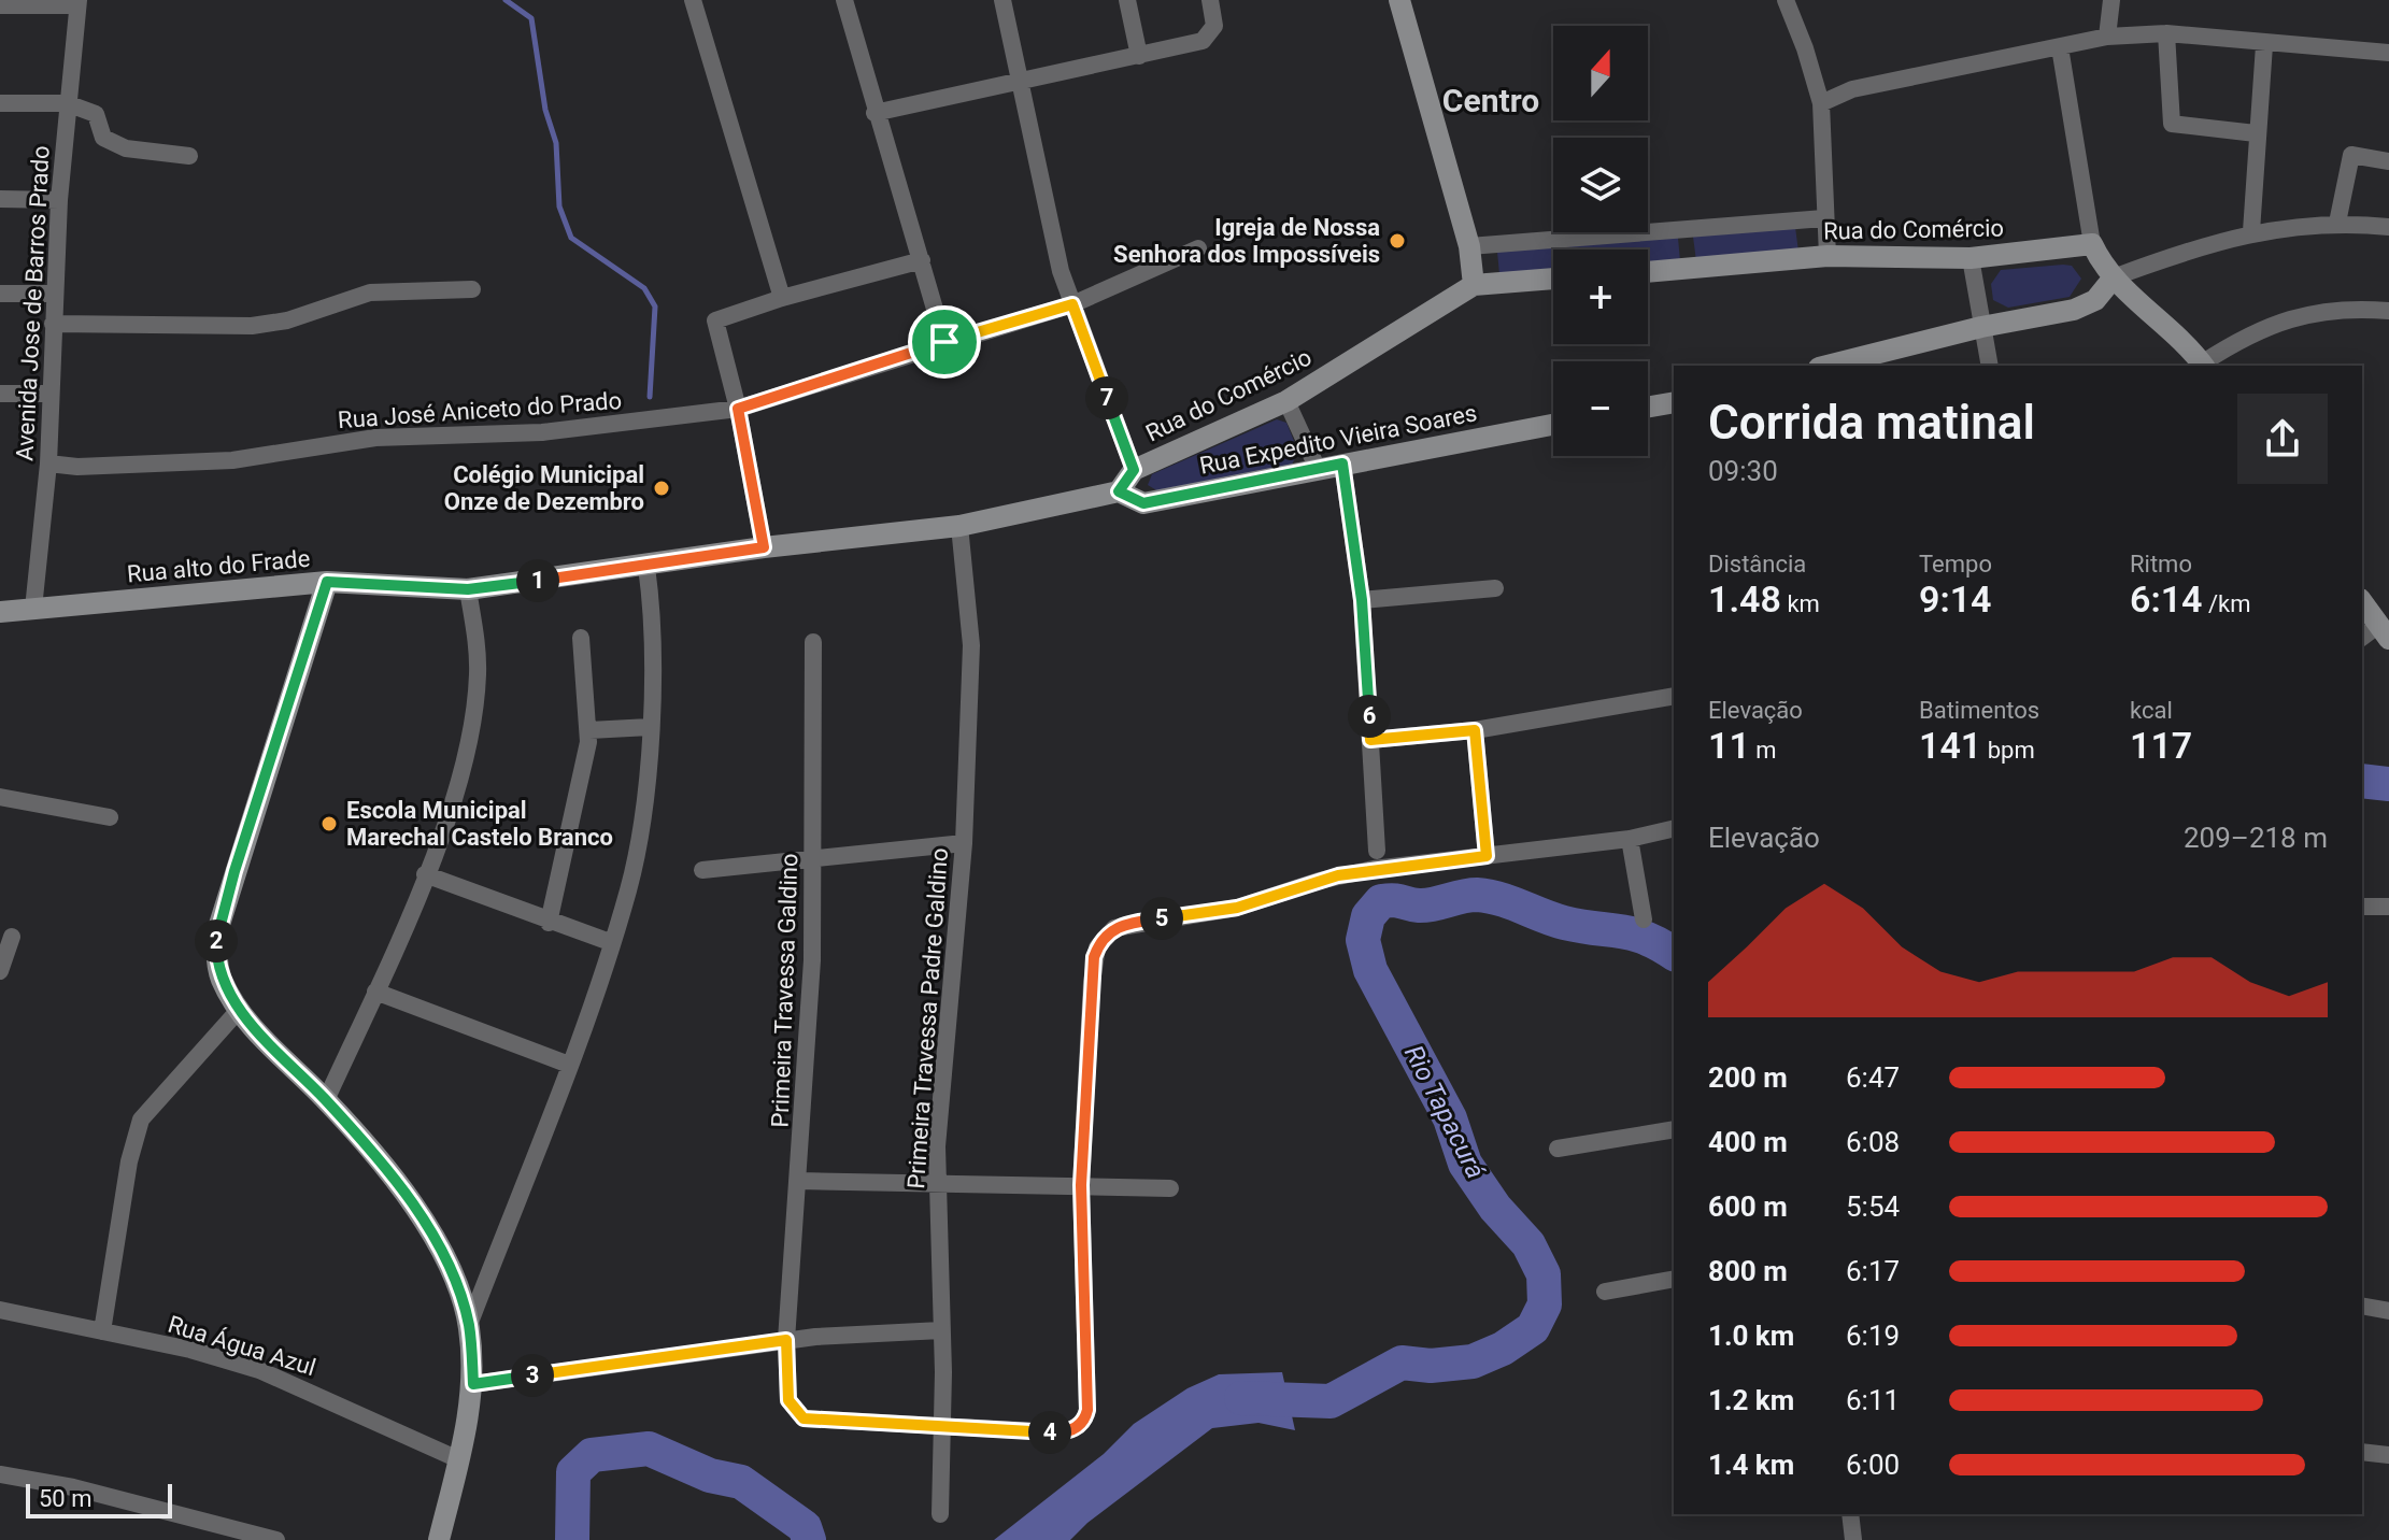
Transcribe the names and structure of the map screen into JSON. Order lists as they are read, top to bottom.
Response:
{
  "streets": {
    "main road": ["Rua do Comércio", "Rua Expedito Vieira Soares", "Rua alto do Frade"],
    "street": [
      "Avenida Jose de Barros Prado",
      "Rua José Aniceto do Prado",
      "Primeira Travessa Galdino",
      "Primeira Travessa Padre Galdino",
      "Rua Água Azul"
    ]
  },
  "crossings": [
    ["Rua do Comércio", "Rua Expedito Vieira Soares"],
    ["Avenida Jose de Barros Prado", "Rua José Aniceto do Prado"],
    ["Avenida Jose de Barros Prado", "Rua alto do Frade"],
    ["Primeira Travessa Galdino", "Primeira Travessa Padre Galdino"]
  ],
  "districts": ["Centro"],
  "water": ["Rio Tapacurá"],
  "places": ["Igreja de Nossa Senhora dos Impossíveis", "Colégio Municipal Onze de Dezembro", "Escola Municipal Marechal Castelo Branco"],
  "scale_bar": "50 m",
  "north": "top",
  "page": {
    "map_buttons": ["+", "−"],
    "heading": ["Corrida matinal", "09:30"],
    "pins": [
      "7",
      "1",
      "6",
      "5",
      "2",
      "3",
      "4"
    ],
    "stats": [
      ["Distância", "1.48 km"],
      ["Tempo", "9:14"],
      ["Ritmo", "6:14 /km"],
      ["Elevação", "11 m"],
      ["Batimentos", "141 bpm"],
      ["kcal", "117"]
    ],
    "chart": ["Elevação", "209–218 m"],
    "list": [
      {
        "name": "200 m",
        "note": "6:47"
      },
      {
        "name": "400 m",
        "note": "6:08"
      },
      {
        "name": "600 m",
        "note": "5:54"
      },
      {
        "name": "800 m",
        "note": "6:17"
      },
      {
        "name": "1.0 km",
        "note": "6:19"
      },
      {
        "name": "1.2 km",
        "note": "6:11"
      },
      {
        "name": "1.4 km",
        "note": "6:00"
      }
    ],
    "scale": "50 m"
  }
}
